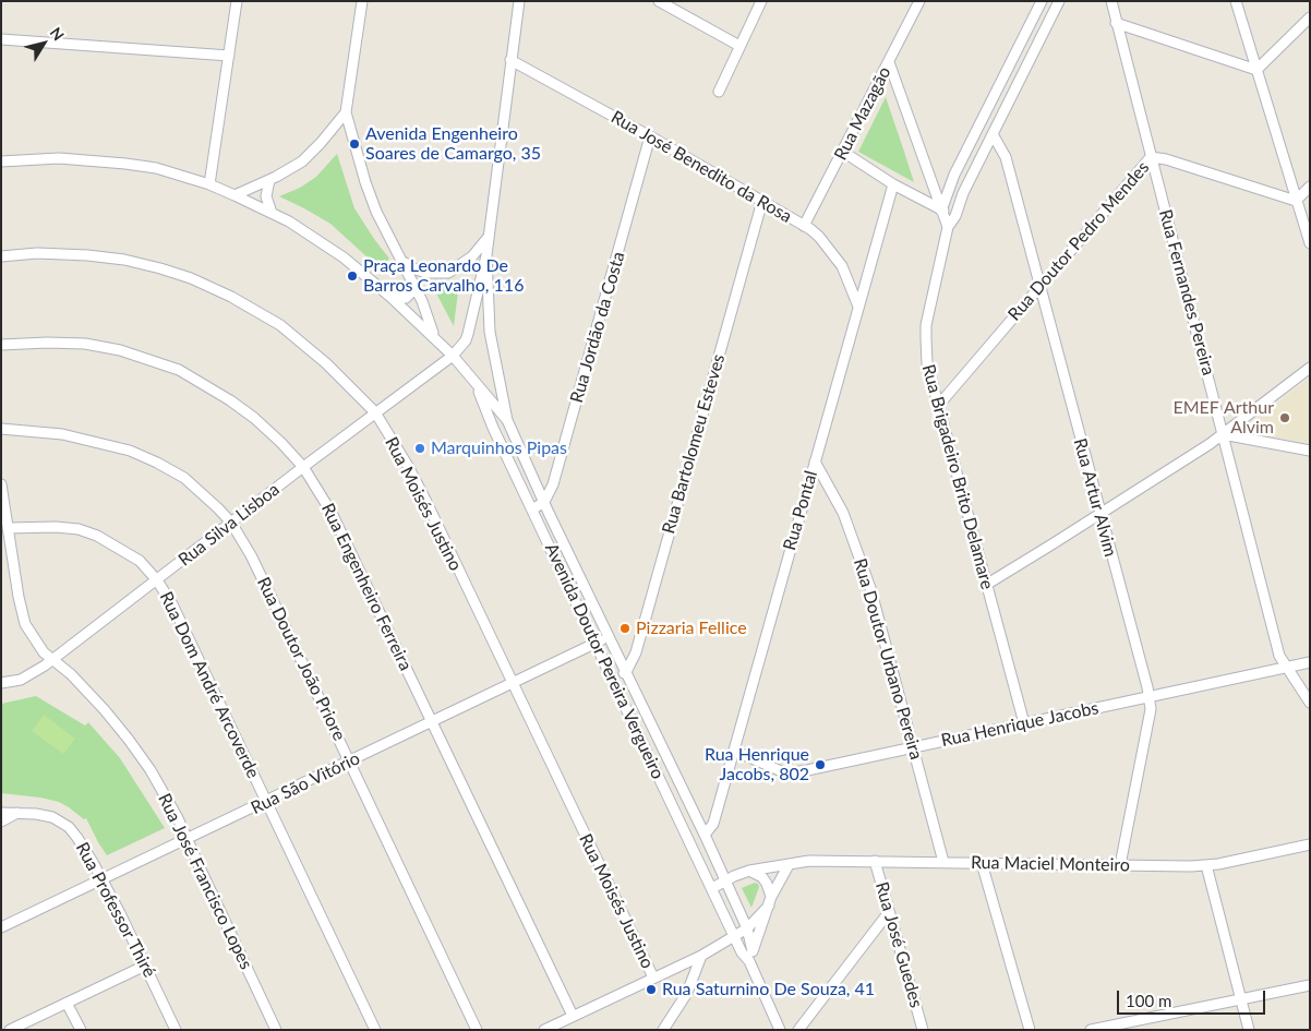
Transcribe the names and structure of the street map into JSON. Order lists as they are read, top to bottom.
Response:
{
  "streets": {
    "street": [
      "Rua Mazagão",
      "Rua José Benedito da Rosa",
      "Rua Doutor Pedro Mendes",
      "Rua Fernandes Pereira",
      "Rua Jordão da Costa",
      "Rua Bartolomeu Esteves",
      "Rua Brigadeiro Brito Delamare",
      "Rua Artur Alvim",
      "Rua Moisés Justino",
      "Rua Pontal",
      "Rua Silva Lisboa",
      "Rua Engenheiro Ferreira",
      "Rua Doutor João Priore",
      "Rua Doutor Urbano Pereira",
      "Avenida Doutor Pereira Vergueiro",
      "Rua Dom André Arcoverde",
      "Rua Henrique Jacobs",
      "Rua São Vitório",
      "Rua Maciel Monteiro",
      "Rua José Francisco Lopes",
      "Rua Professor Thiré",
      "Rua José Guedes"
    ]
  },
  "crossings": [
    ["Rua Mazagão", "Rua José Benedito da Rosa"],
    ["Rua José Benedito da Rosa", "Rua Jordão da Costa"],
    ["Rua José Benedito da Rosa", "Rua Bartolomeu Esteves"],
    ["Rua José Benedito da Rosa", "Rua Pontal"],
    ["Rua José Benedito da Rosa", "Avenida Doutor Pereira Vergueiro"],
    ["Rua Doutor Pedro Mendes", "Rua Fernandes Pereira"],
    ["Rua Doutor Pedro Mendes", "Rua Brigadeiro Brito Delamare"],
    ["Rua Doutor Pedro Mendes", "Rua Artur Alvim"],
    ["Rua Fernandes Pereira", "Rua Henrique Jacobs"],
    ["Rua Jordão da Costa", "Avenida Doutor Pereira Vergueiro"],
    ["Rua Bartolomeu Esteves", "Avenida Doutor Pereira Vergueiro"],
    ["Rua Brigadeiro Brito Delamare", "Rua Artur Alvim"],
    ["Rua Brigadeiro Brito Delamare", "Rua Henrique Jacobs"],
    ["Rua Artur Alvim", "Rua Henrique Jacobs"],
    ["Rua Artur Alvim", "Rua Maciel Monteiro"],
    ["Rua Moisés Justino", "Rua Silva Lisboa"],
    ["Rua Moisés Justino", "Rua São Vitório"],
    ["Rua Pontal", "Rua Doutor Urbano Pereira"],
    ["Rua Pontal", "Avenida Doutor Pereira Vergueiro"],
    ["Rua Pontal", "Rua Henrique Jacobs"],
    ["Rua Silva Lisboa", "Rua Engenheiro Ferreira"],
    ["Rua Silva Lisboa", "Rua Doutor João Priore"],
    ["Rua Silva Lisboa", "Avenida Doutor Pereira Vergueiro"],
    ["Rua Silva Lisboa", "Rua Dom André Arcoverde"],
    ["Rua Silva Lisboa", "Rua José Francisco Lopes"],
    ["Rua Engenheiro Ferreira", "Rua São Vitório"],
    ["Rua Doutor João Priore", "Rua São Vitório"],
    ["Rua Doutor Urbano Pereira", "Rua Henrique Jacobs"],
    ["Rua Doutor Urbano Pereira", "Rua Maciel Monteiro"],
    ["Avenida Doutor Pereira Vergueiro", "Rua São Vitório"],
    ["Avenida Doutor Pereira Vergueiro", "Rua Maciel Monteiro"],
    ["Rua Dom André Arcoverde", "Rua São Vitório"],
    ["Rua Dom André Arcoverde", "Rua José Francisco Lopes"],
    ["Rua São Vitório", "Rua José Francisco Lopes"],
    ["Rua São Vitório", "Rua Professor Thiré"],
    ["Rua Maciel Monteiro", "Rua José Guedes"]
  ],
  "places": [
    "Avenida Engenheiro Soares de Camargo, 35",
    "Praça Leonardo De Barros Carvalho, 116",
    "EMEF Arthur Alvim",
    "Marquinhos Pipas",
    "Pizzaria Fellice",
    "Rua Henrique Jacobs, 802",
    "Rua Saturnino De Souza, 41"
  ],
  "scale_bar": "100 m",
  "north": "top right"
}
